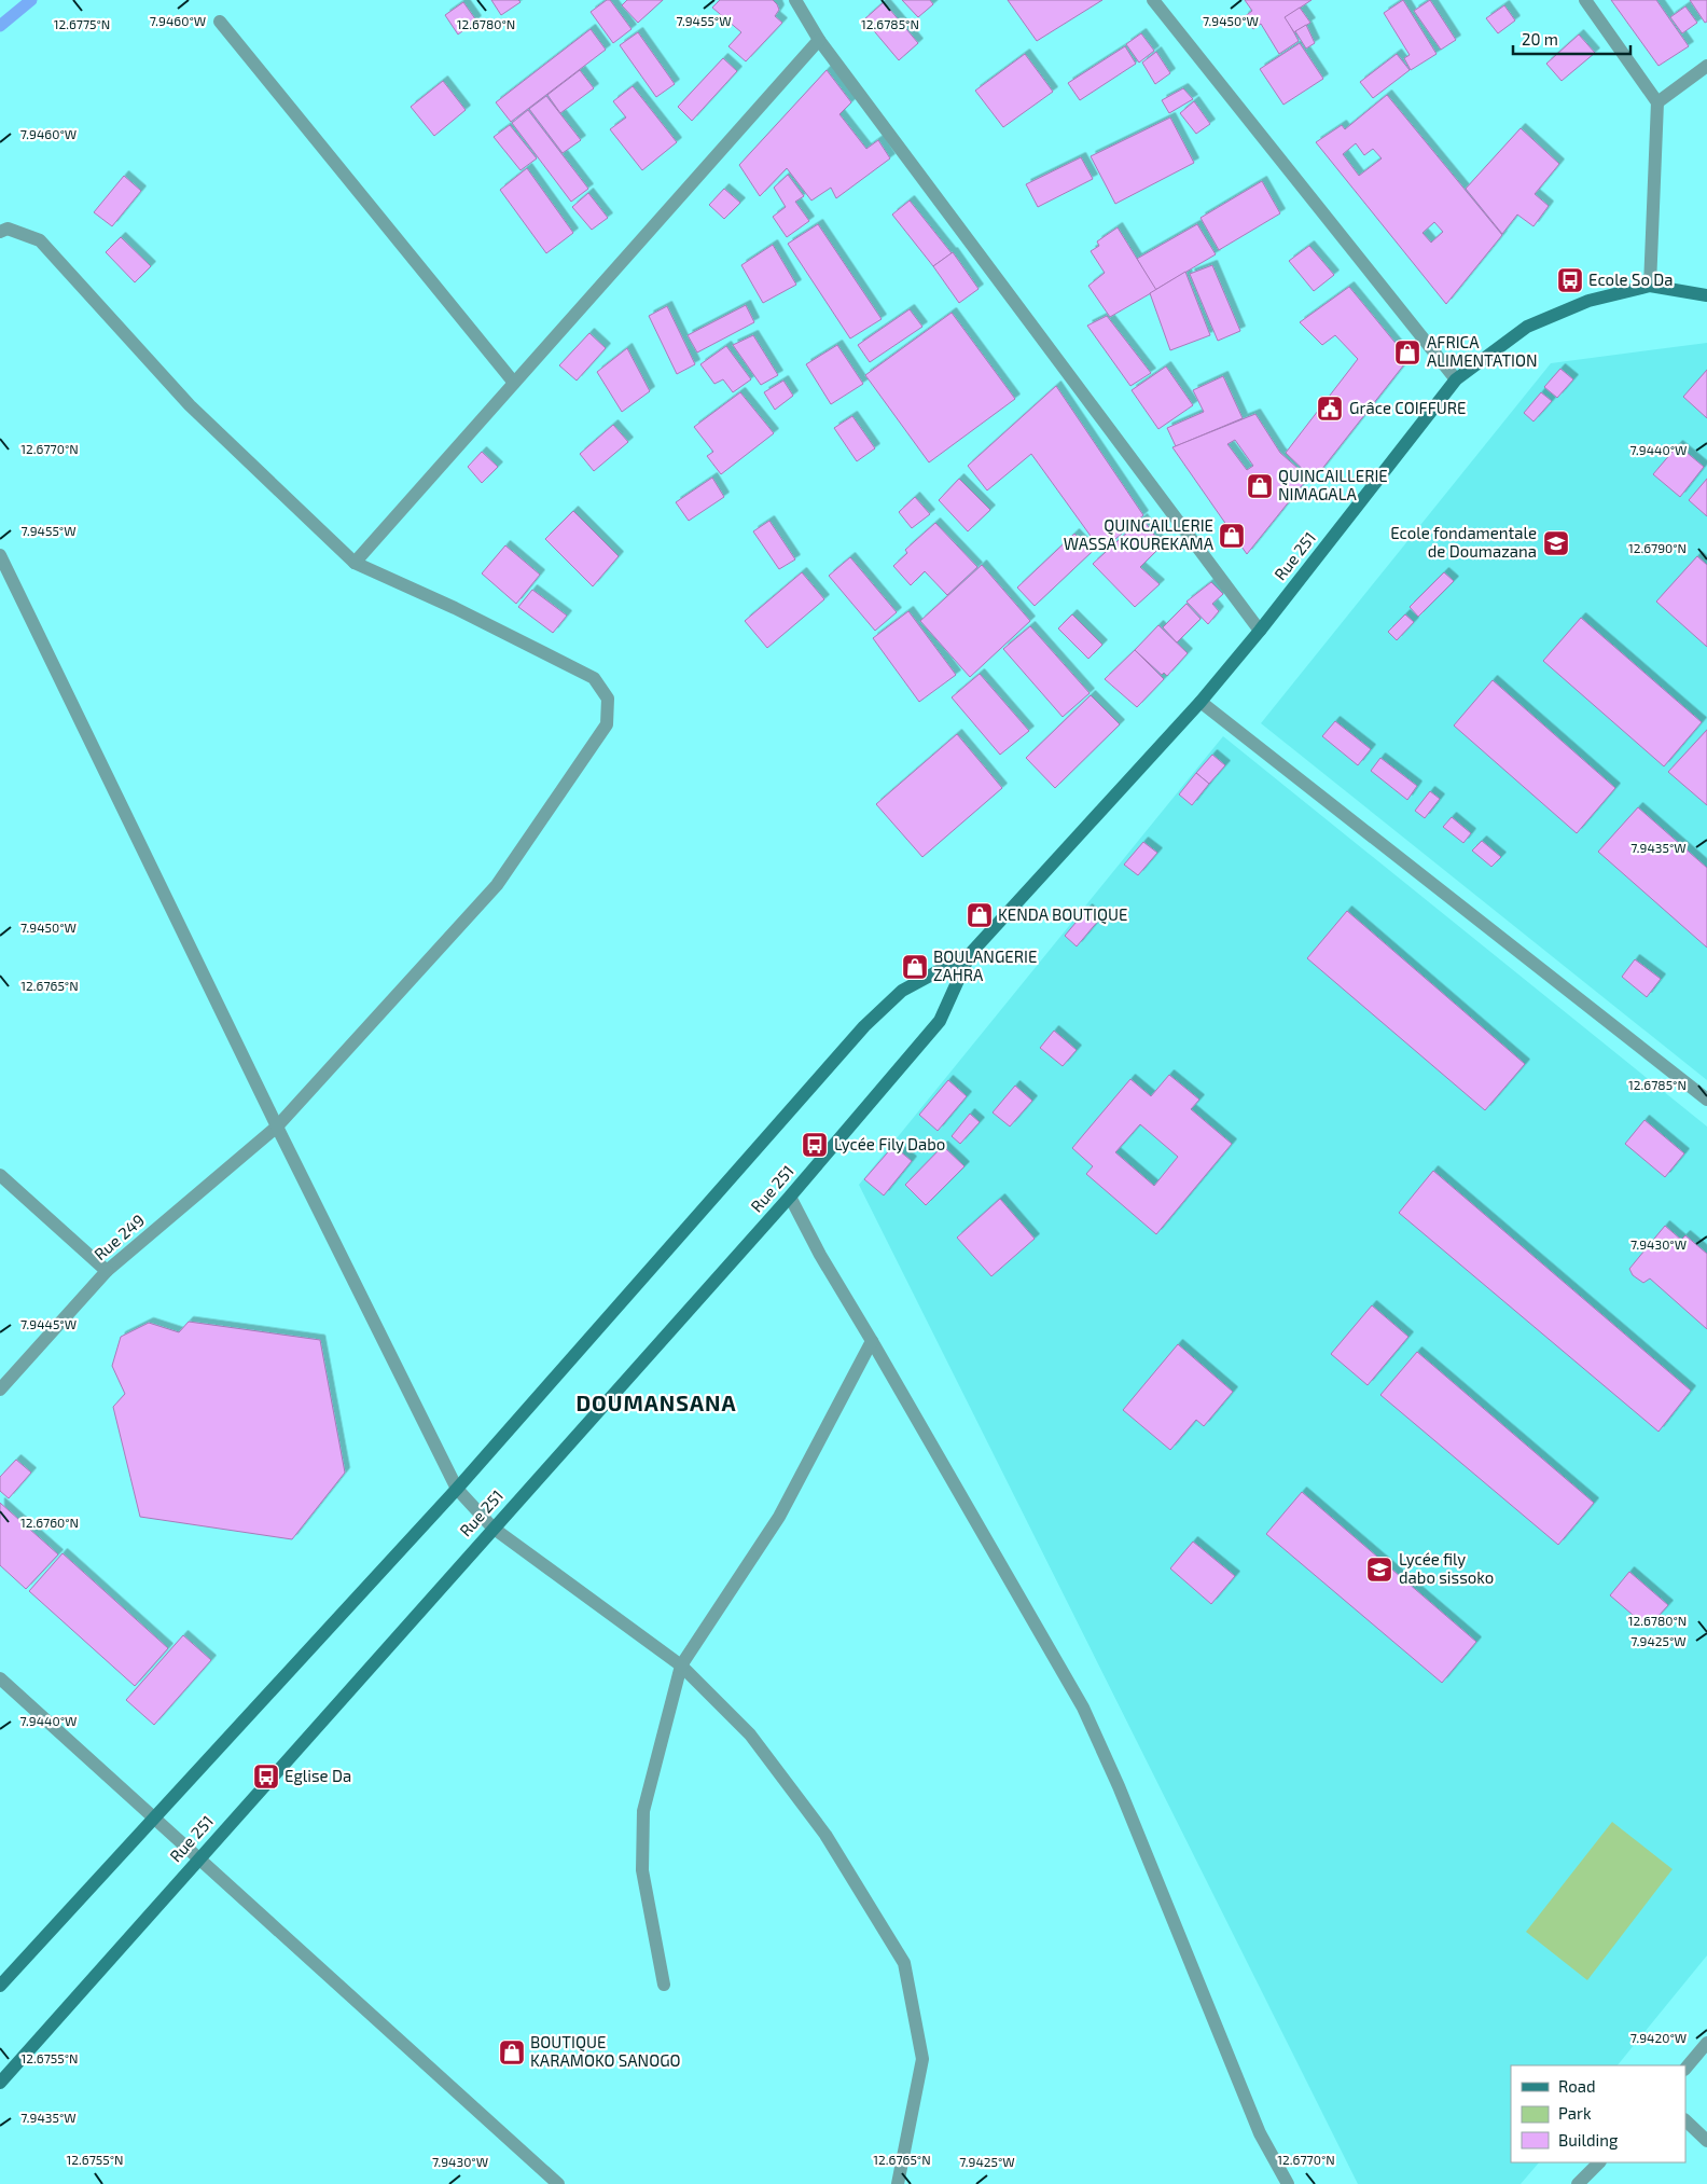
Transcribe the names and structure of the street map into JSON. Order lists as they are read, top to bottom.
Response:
{
  "streets": {
    "main road": ["Rue 251"],
    "street": ["Rue 249"]
  },
  "districts": ["DOUMANSANA"],
  "places": {
    "bus stop": ["Ecole So Da", "Lycée Fily Dabo", "Eglise Da"],
    "shop": [
      "AFRICA ALIMENTATION",
      "QUINCAILLERIE NIMAGALA",
      "QUINCAILLERIE WASSA KOUREKAMA",
      "KENDA BOUTIQUE",
      "BOULANGERIE ZAHRA",
      "BOUTIQUE KARAMOKO SANOGO"
    ],
    "public building": ["Grâce COIFFURE"],
    "school or university": ["Ecole fondamentale de Doumazana", "Lycée fily dabo sissoko"]
  },
  "legend": ["Road", "Park", "Building"],
  "scale_bar": "20 m",
  "coordinates": [
    "7.9460°W",
    "7.9455°W",
    "7.9450°W",
    "12.6775°N",
    "12.6780°N",
    "12.6785°N",
    "12.6770°N",
    "7.9440°W",
    "12.6790°N",
    "7.9435°W",
    "12.6765°N",
    "7.9430°W",
    "7.9445°W",
    "12.6760°N",
    "7.9425°W",
    "7.9420°W",
    "12.6755°N"
  ]
}
